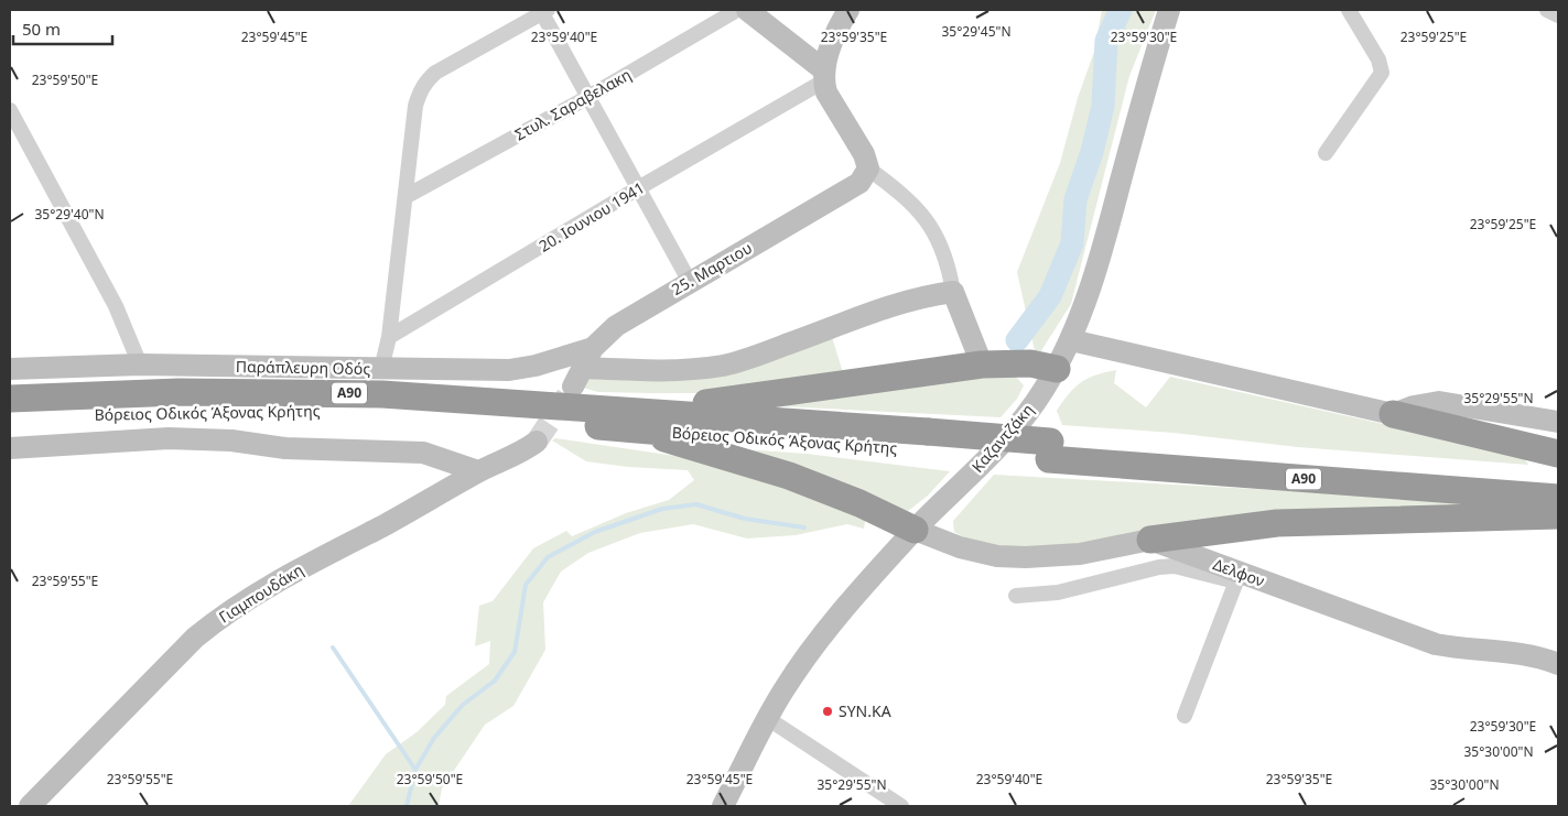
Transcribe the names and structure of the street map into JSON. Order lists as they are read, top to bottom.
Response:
{
  "streets": {
    "highway": ["Α90", "Βόρειος Οδικός Άξονας Κρήτης"],
    "main road": [
      "25. Μαρτιου",
      "Παράπλευρη Οδός",
      "Καζαντζάκη",
      "Δελφον",
      "Γιαμπουδάκη"
    ],
    "street": ["Στυλ. Σαραβελακη", "20. Ιουνιου 1941"]
  },
  "crossings": [
    ["25. Μαρτιου", "Παράπλευρη Οδός"]
  ],
  "places": ["SYN.KA"],
  "scale_bar": "50 m",
  "coordinates": [
    "35°29'45\"N",
    "23°59'30\"E",
    "23°59'45\"E",
    "23°59'40\"E",
    "23°59'35\"E",
    "23°59'25\"E",
    "23°59'50\"E",
    "35°29'40\"N",
    "35°29'55\"N",
    "23°59'55\"E",
    "35°30'00\"N"
  ]
}
